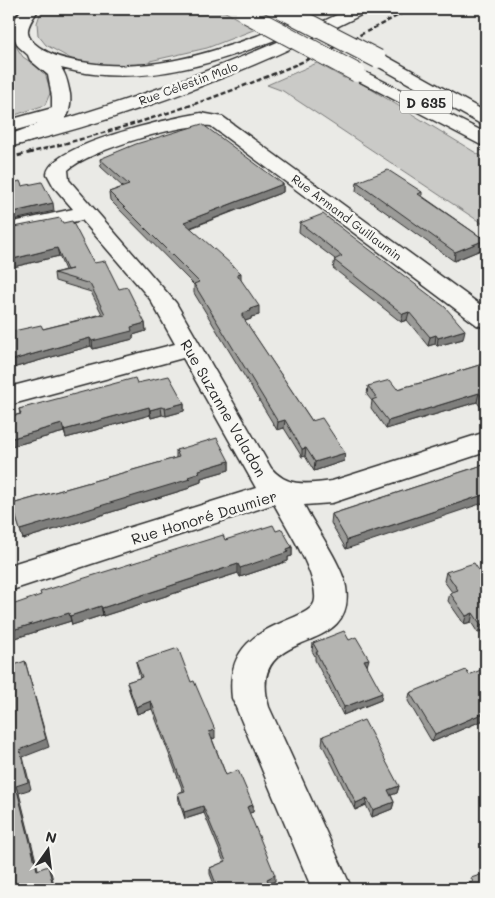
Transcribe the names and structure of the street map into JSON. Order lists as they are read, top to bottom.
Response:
{
  "streets": {
    "main road": [
      "Rue Célestin Malo",
      "D 635",
      "Rue Armand Guillaumin",
      "Rue Suzanne Valadon",
      "Rue Honoré Daumier"
    ]
  },
  "crossings": [
    ["Rue Armand Guillaumin", "Rue Suzanne Valadon"],
    ["Rue Suzanne Valadon", "Rue Honoré Daumier"]
  ],
  "north": "top"
}
